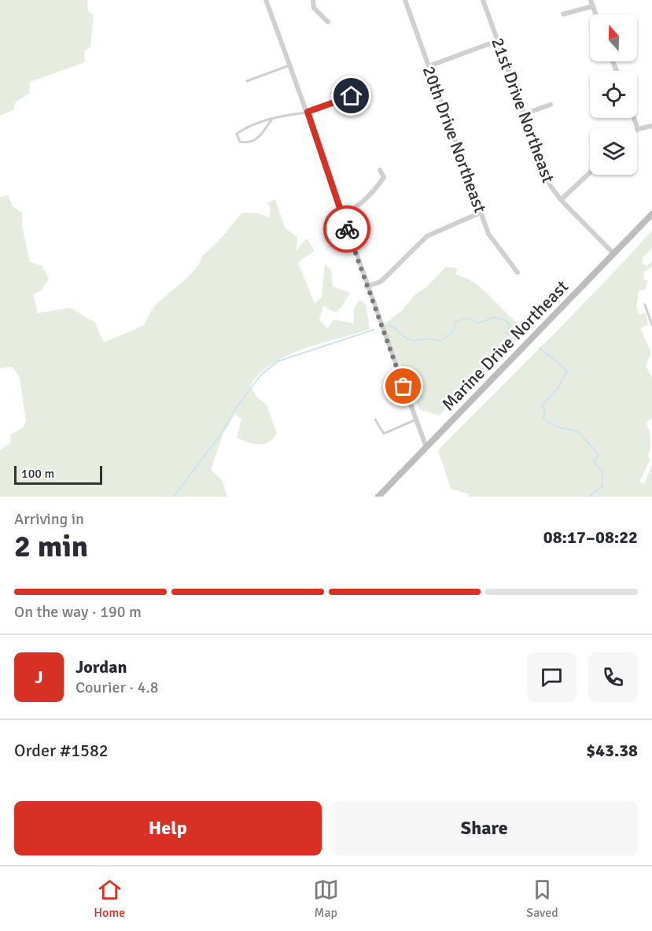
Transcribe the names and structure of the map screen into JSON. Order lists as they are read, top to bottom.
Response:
{
  "streets": {
    "main road": ["Marine Drive Northeast"],
    "street": ["21st Drive Northeast", "20th Drive Northeast"]
  },
  "crossings": [
    ["21st Drive Northeast", "Marine Drive Northeast"]
  ],
  "scale_bar": "100 m",
  "north": "top",
  "page": {
    "scale": "100 m",
    "heading": ["2 min", "Arriving in", "08:17–08:22"],
    "panel": [
      "Jordan",
      "Courier · 4.8",
      "Order #1582",
      "$43.38"
    ],
    "bar": "On the way · 190 m",
    "round": "J",
    "buttons": ["Help", "Share"],
    "tabs": ["Home", "Map", "Saved"]
  }
}
